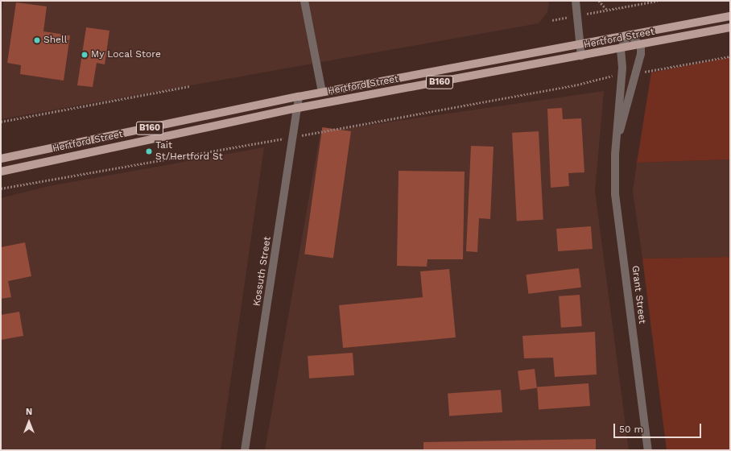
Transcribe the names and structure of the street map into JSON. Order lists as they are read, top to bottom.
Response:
{
  "streets": {
    "main road": ["Hertford Street", "B160"],
    "street": ["Kossuth Street", "Grant Street"]
  },
  "crossings": [
    ["Hertford Street", "Kossuth Street"],
    ["Hertford Street", "Grant Street"]
  ],
  "places": ["Shell", "My Local Store", "Tait St/Hertford St"],
  "scale_bar": "50 m",
  "north": "top"
}
